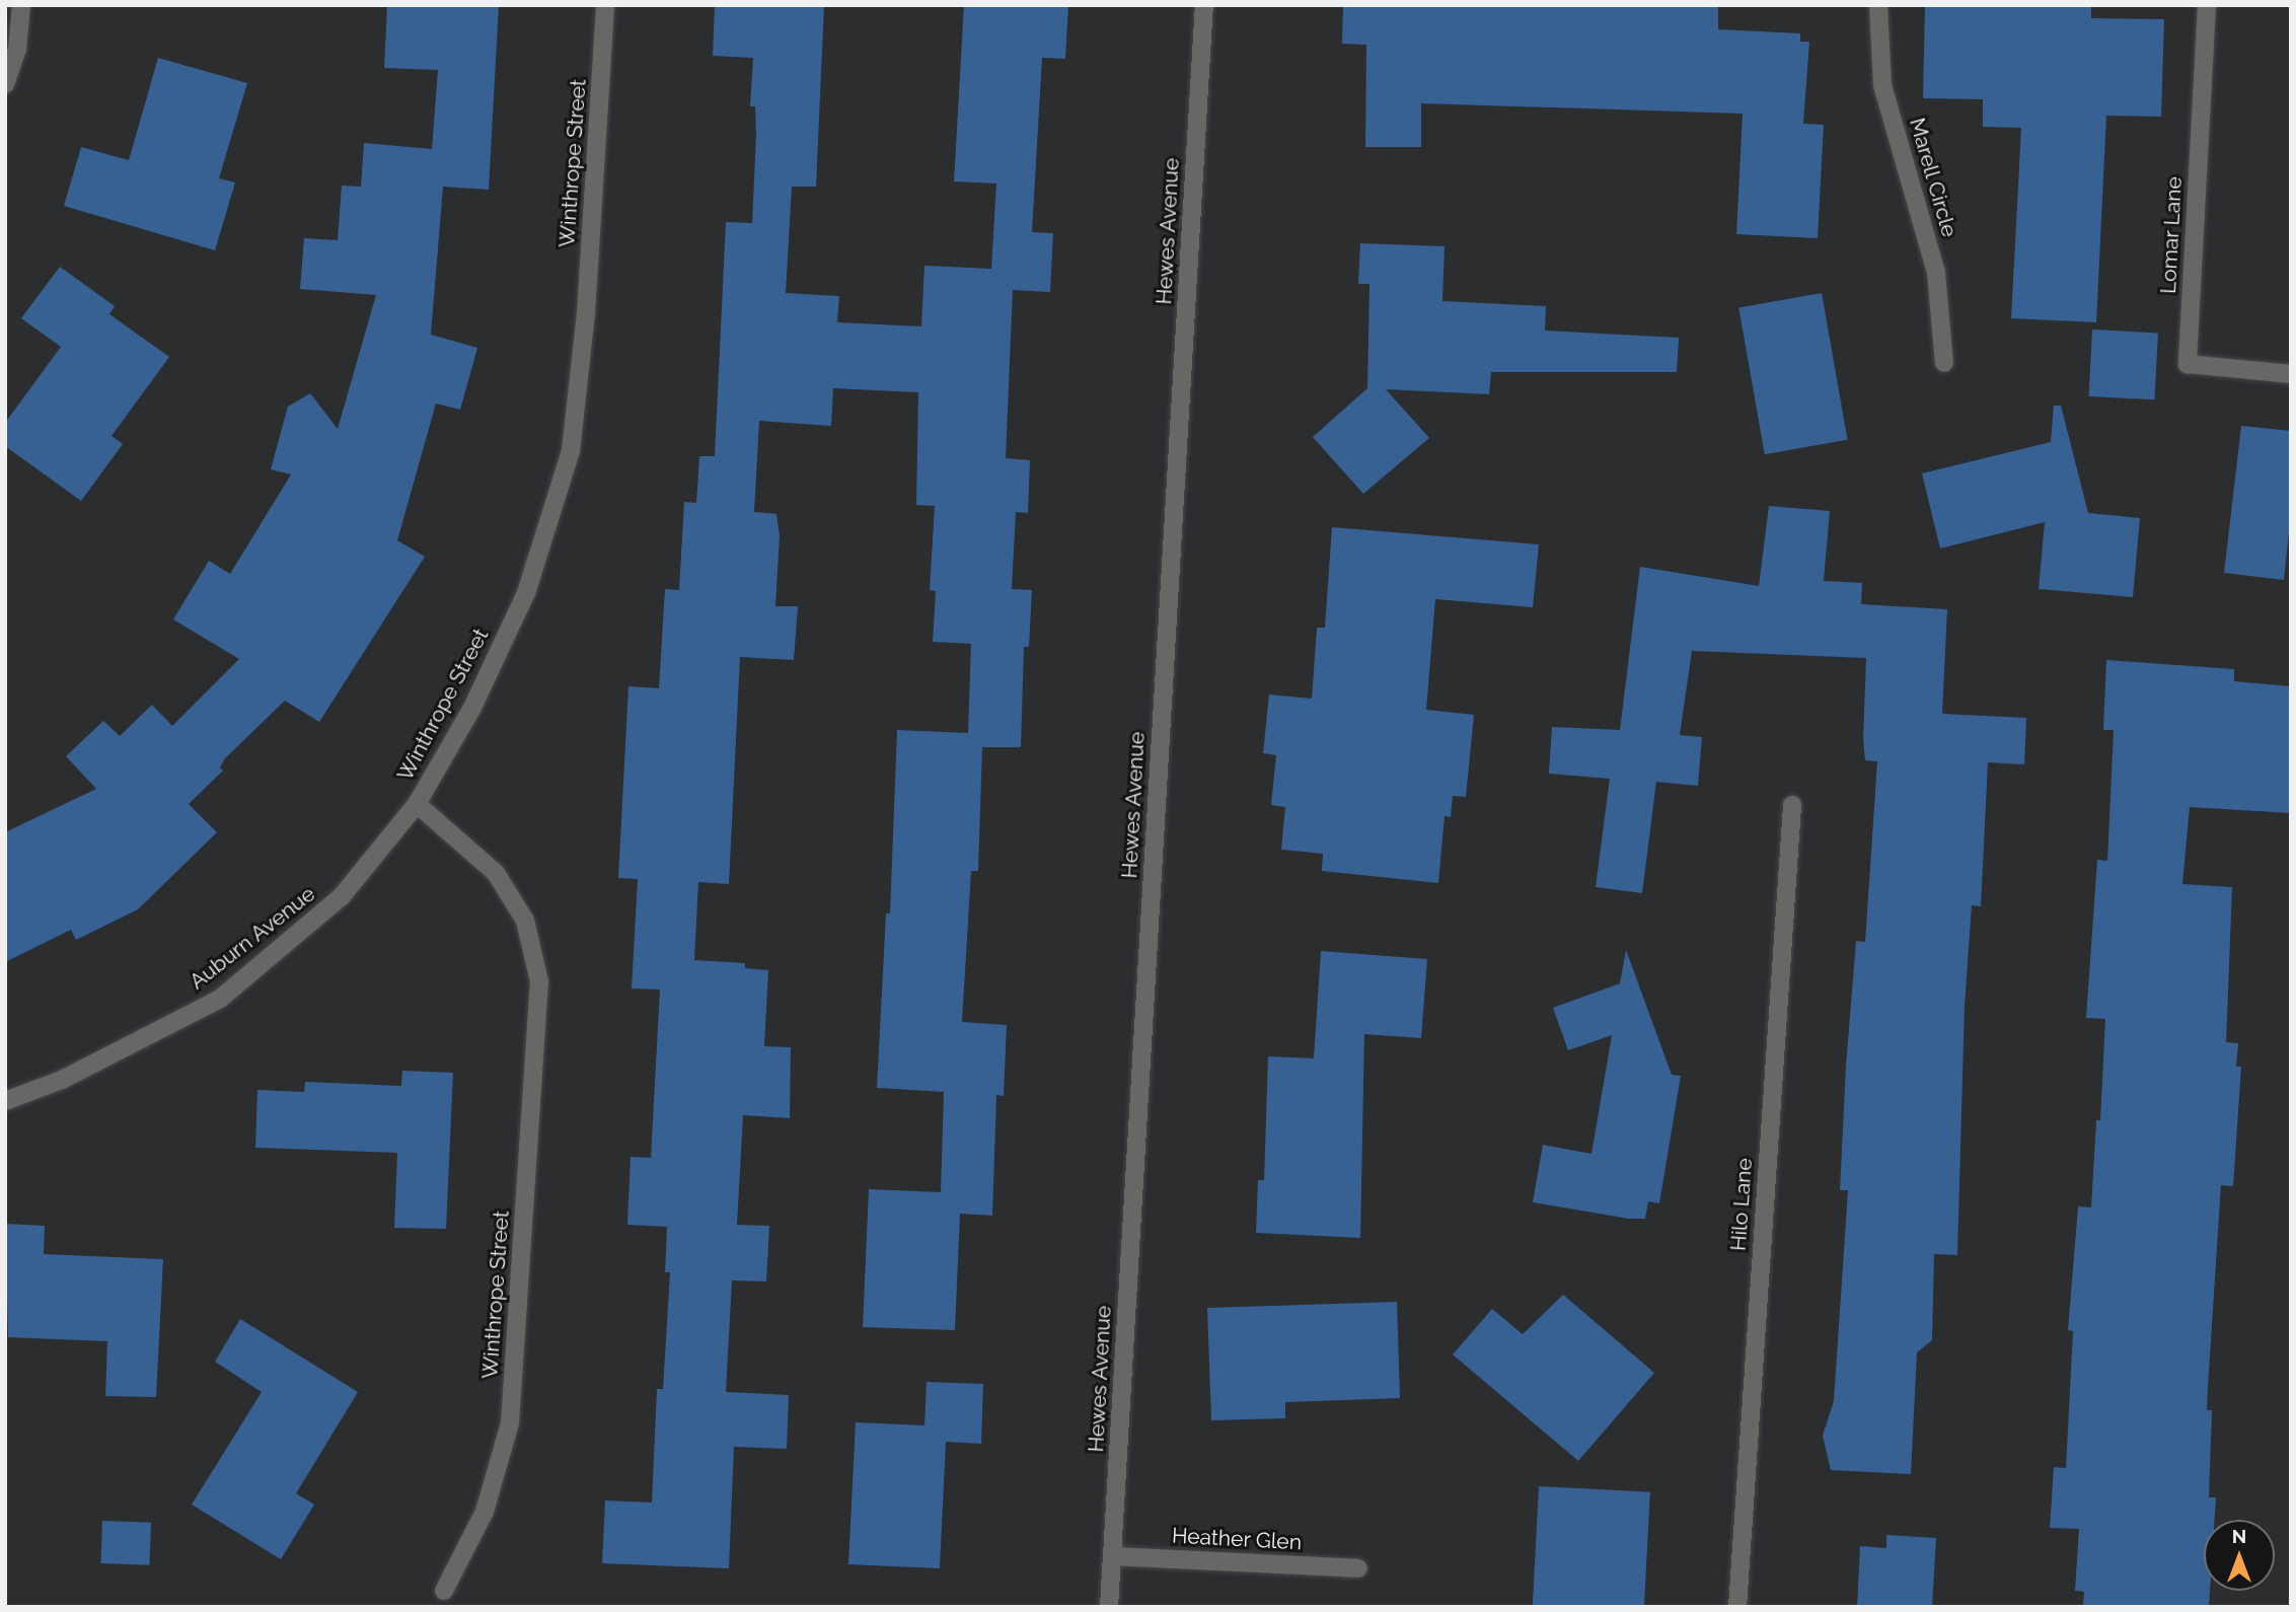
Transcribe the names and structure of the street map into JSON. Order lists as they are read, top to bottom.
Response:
{
  "streets": {
    "street": [
      "Winthrope Street",
      "Marell Circle",
      "Hewes Avenue",
      "Lomar Lane",
      "Auburn Avenue",
      "Hilo Lane",
      "Heather Glen"
    ]
  },
  "crossings": [
    ["Winthrope Street", "Auburn Avenue"],
    ["Hewes Avenue", "Heather Glen"]
  ],
  "north": "top"
}
